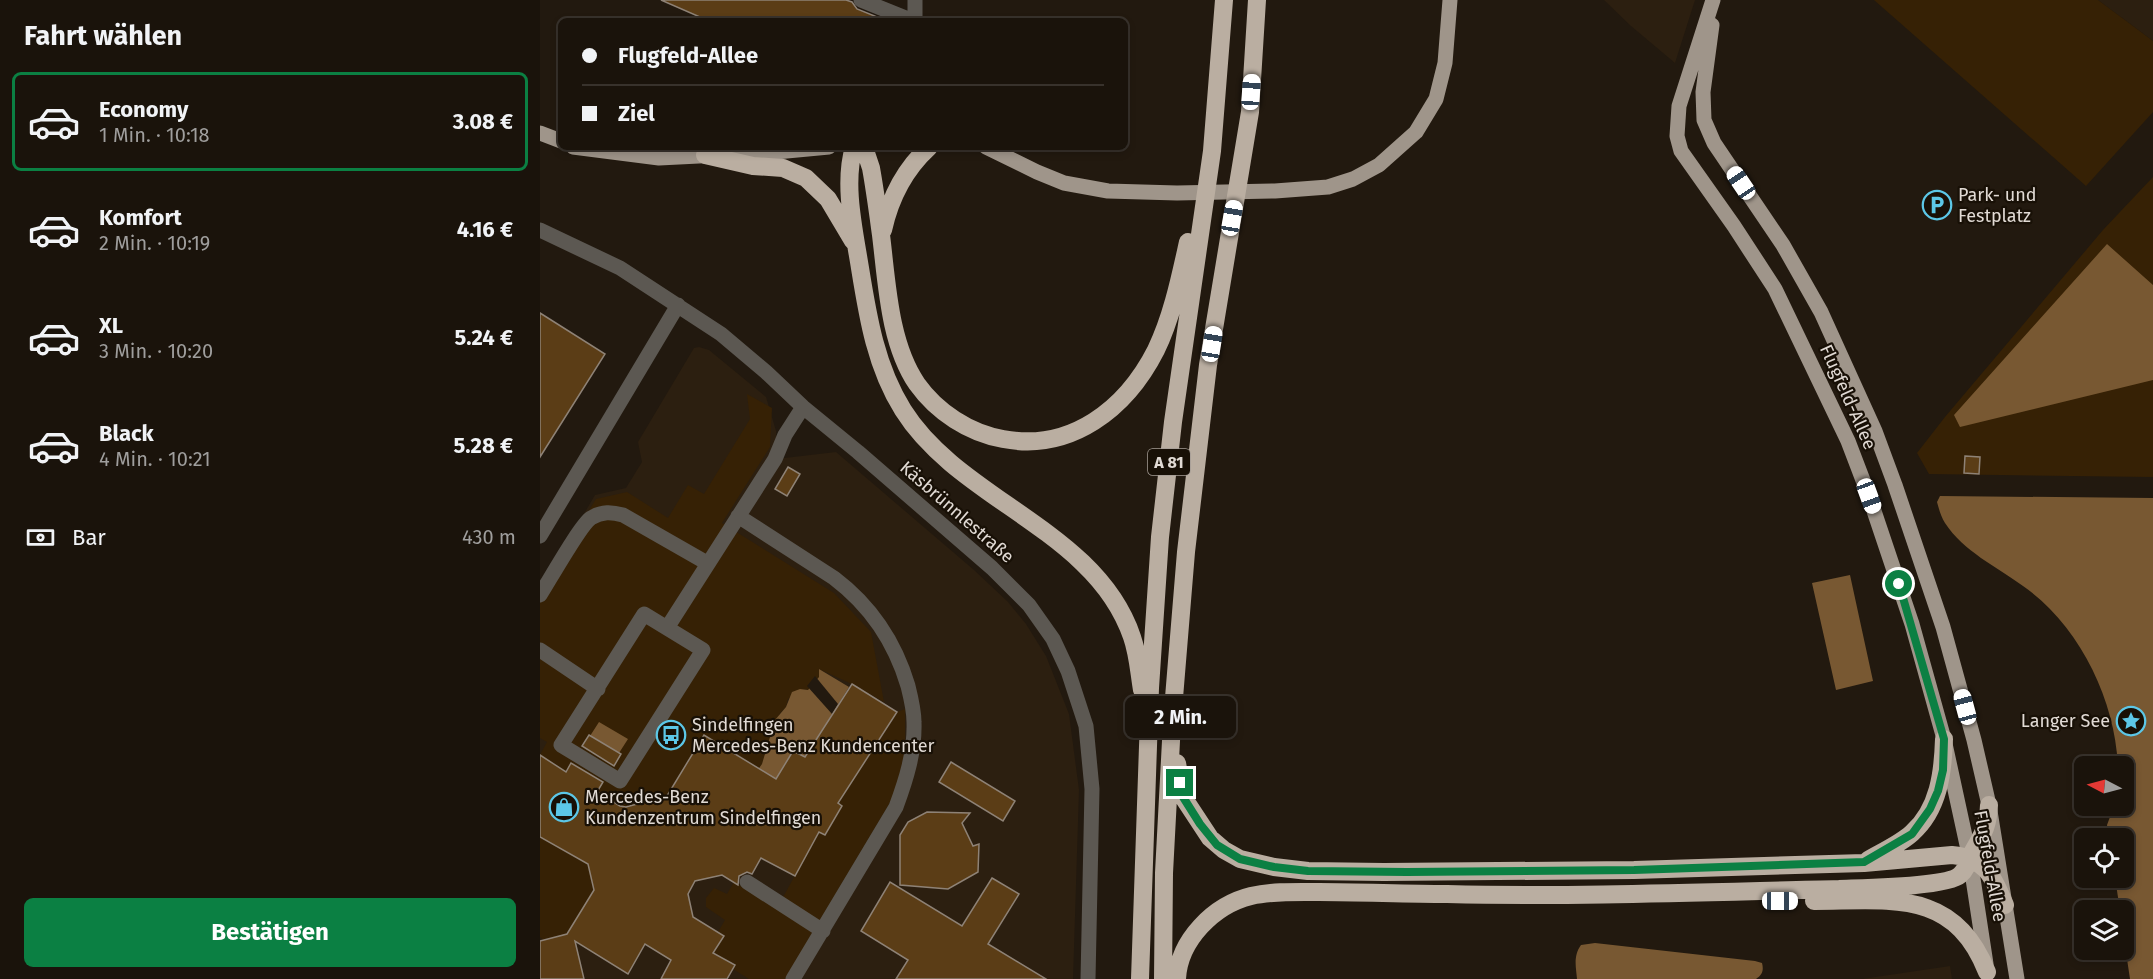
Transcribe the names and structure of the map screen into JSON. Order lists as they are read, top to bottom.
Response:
{
  "streets": {
    "highway": ["A 81"],
    "main road": ["Flugfeld-Allee"],
    "street": ["Käsbrünnlestraße"]
  },
  "places": {
    "parking": ["Park- und Festplatz"],
    "place": ["Langer See"],
    "bus stop": ["Sindelfingen Mercedes-Benz Kundencenter"],
    "shop": ["Mercedes-Benz Kundenzentrum Sindelfingen"]
  },
  "north": "left",
  "page": {
    "heading": "Fahrt wählen",
    "banner": ["Flugfeld-Allee", "Ziel"],
    "list": [
      {
        "name": "Economy",
        "note": "1 Min. · 10:18",
        "value": "3.08 €"
      },
      {
        "name": "Komfort",
        "note": "2 Min. · 10:19",
        "value": "4.16 €"
      },
      {
        "name": "XL",
        "note": "3 Min. · 10:20",
        "value": "5.24 €"
      },
      {
        "name": "Black",
        "note": "4 Min. · 10:21",
        "value": "5.28 €"
      }
    ],
    "pay": ["Bar", "430 m"],
    "bubble": "2 Min.",
    "buttons": "Bestätigen"
  }
}
